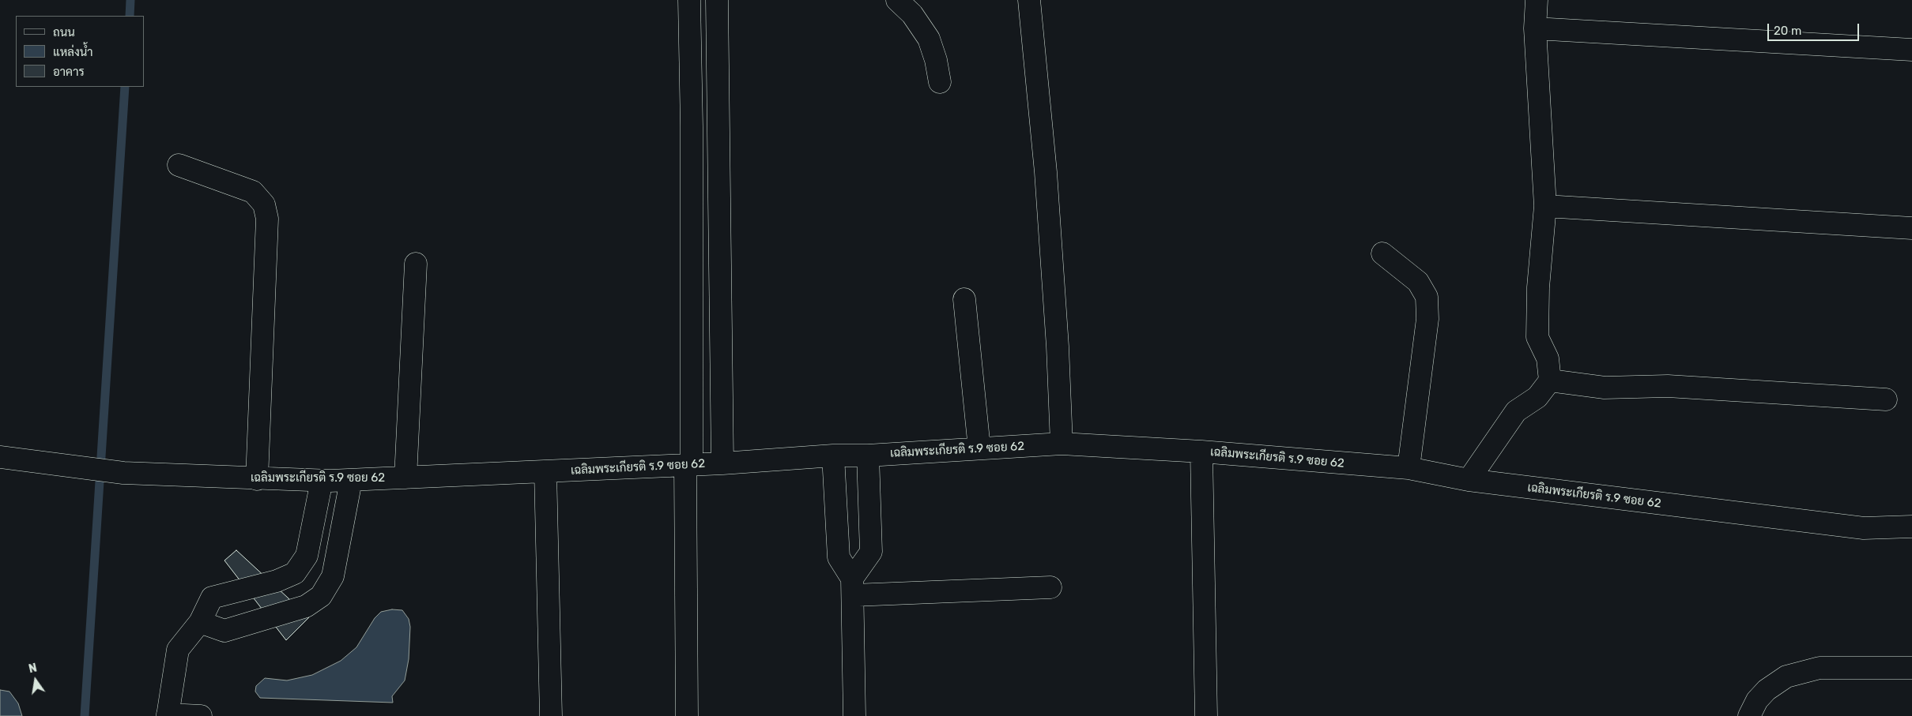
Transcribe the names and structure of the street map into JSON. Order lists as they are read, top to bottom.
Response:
{
  "streets": {
    "street": ["เฉลิมพระเกียรติ ร.9 ซอย 62"]
  },
  "legend": ["ถนน", "แหล่งน้ำ", "อาคาร"],
  "scale_bar": "20 m",
  "north": "top"
}
